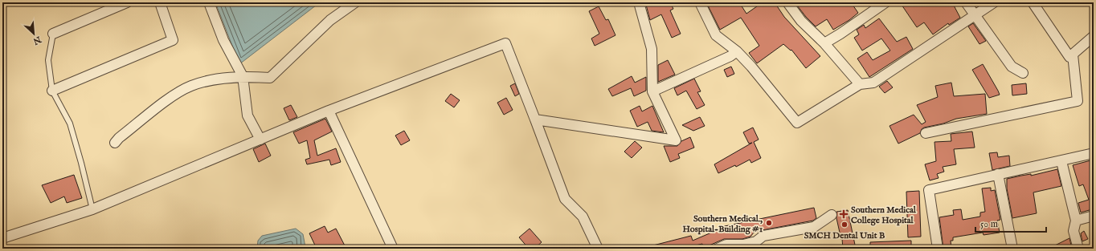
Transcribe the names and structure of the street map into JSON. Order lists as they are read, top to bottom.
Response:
{
  "places": {
    "health": ["Southern Medical College Hospital"],
    "other": ["Southern Medical., Hospital-Building #1", "SMCH Dental Unit B"]
  },
  "scale_bar": "50 m",
  "north": "bottom right"
}
